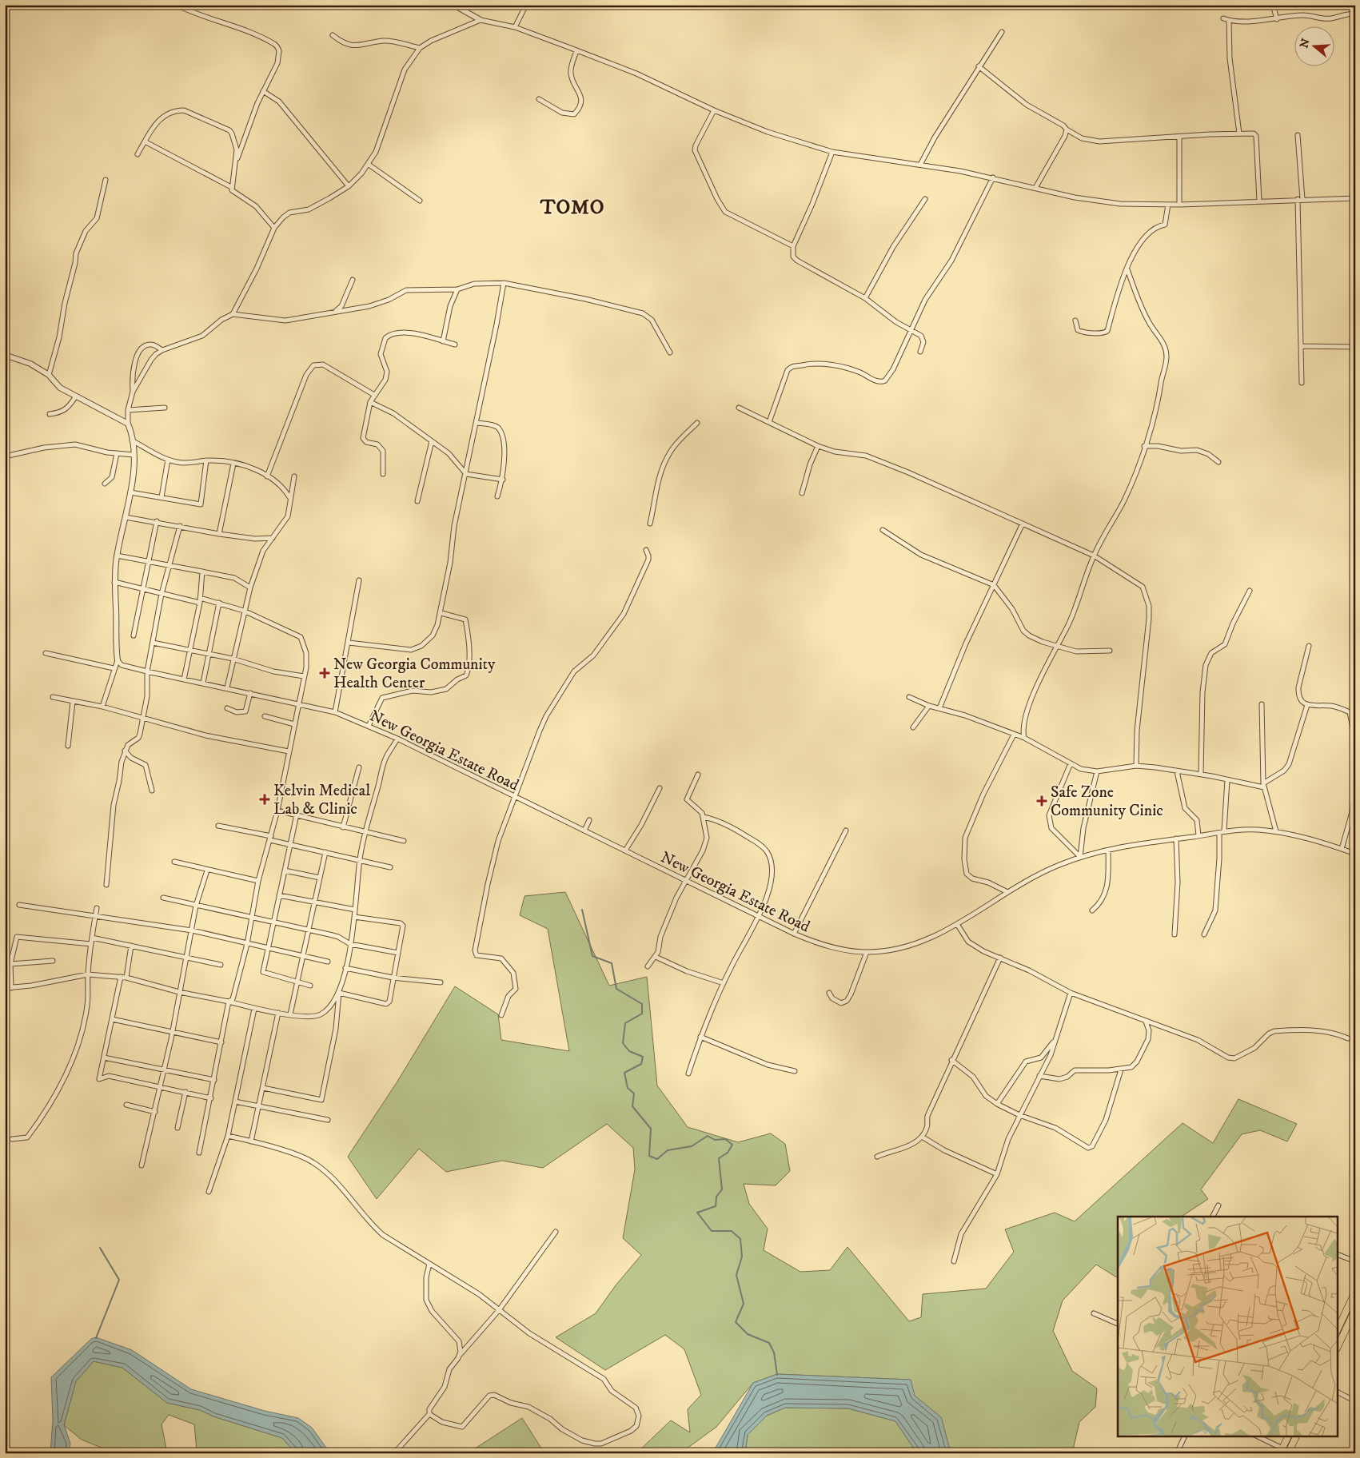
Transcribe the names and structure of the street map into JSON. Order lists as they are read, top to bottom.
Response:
{
  "streets": {
    "street": ["New Georgia Estate Road"]
  },
  "districts": ["TOMO"],
  "places": {
    "health": ["New Georgia Community Health Center", "Kelvin Medical Lab & Clinic", "Safe Zone Community Cinic"]
  },
  "north": "left"
}
